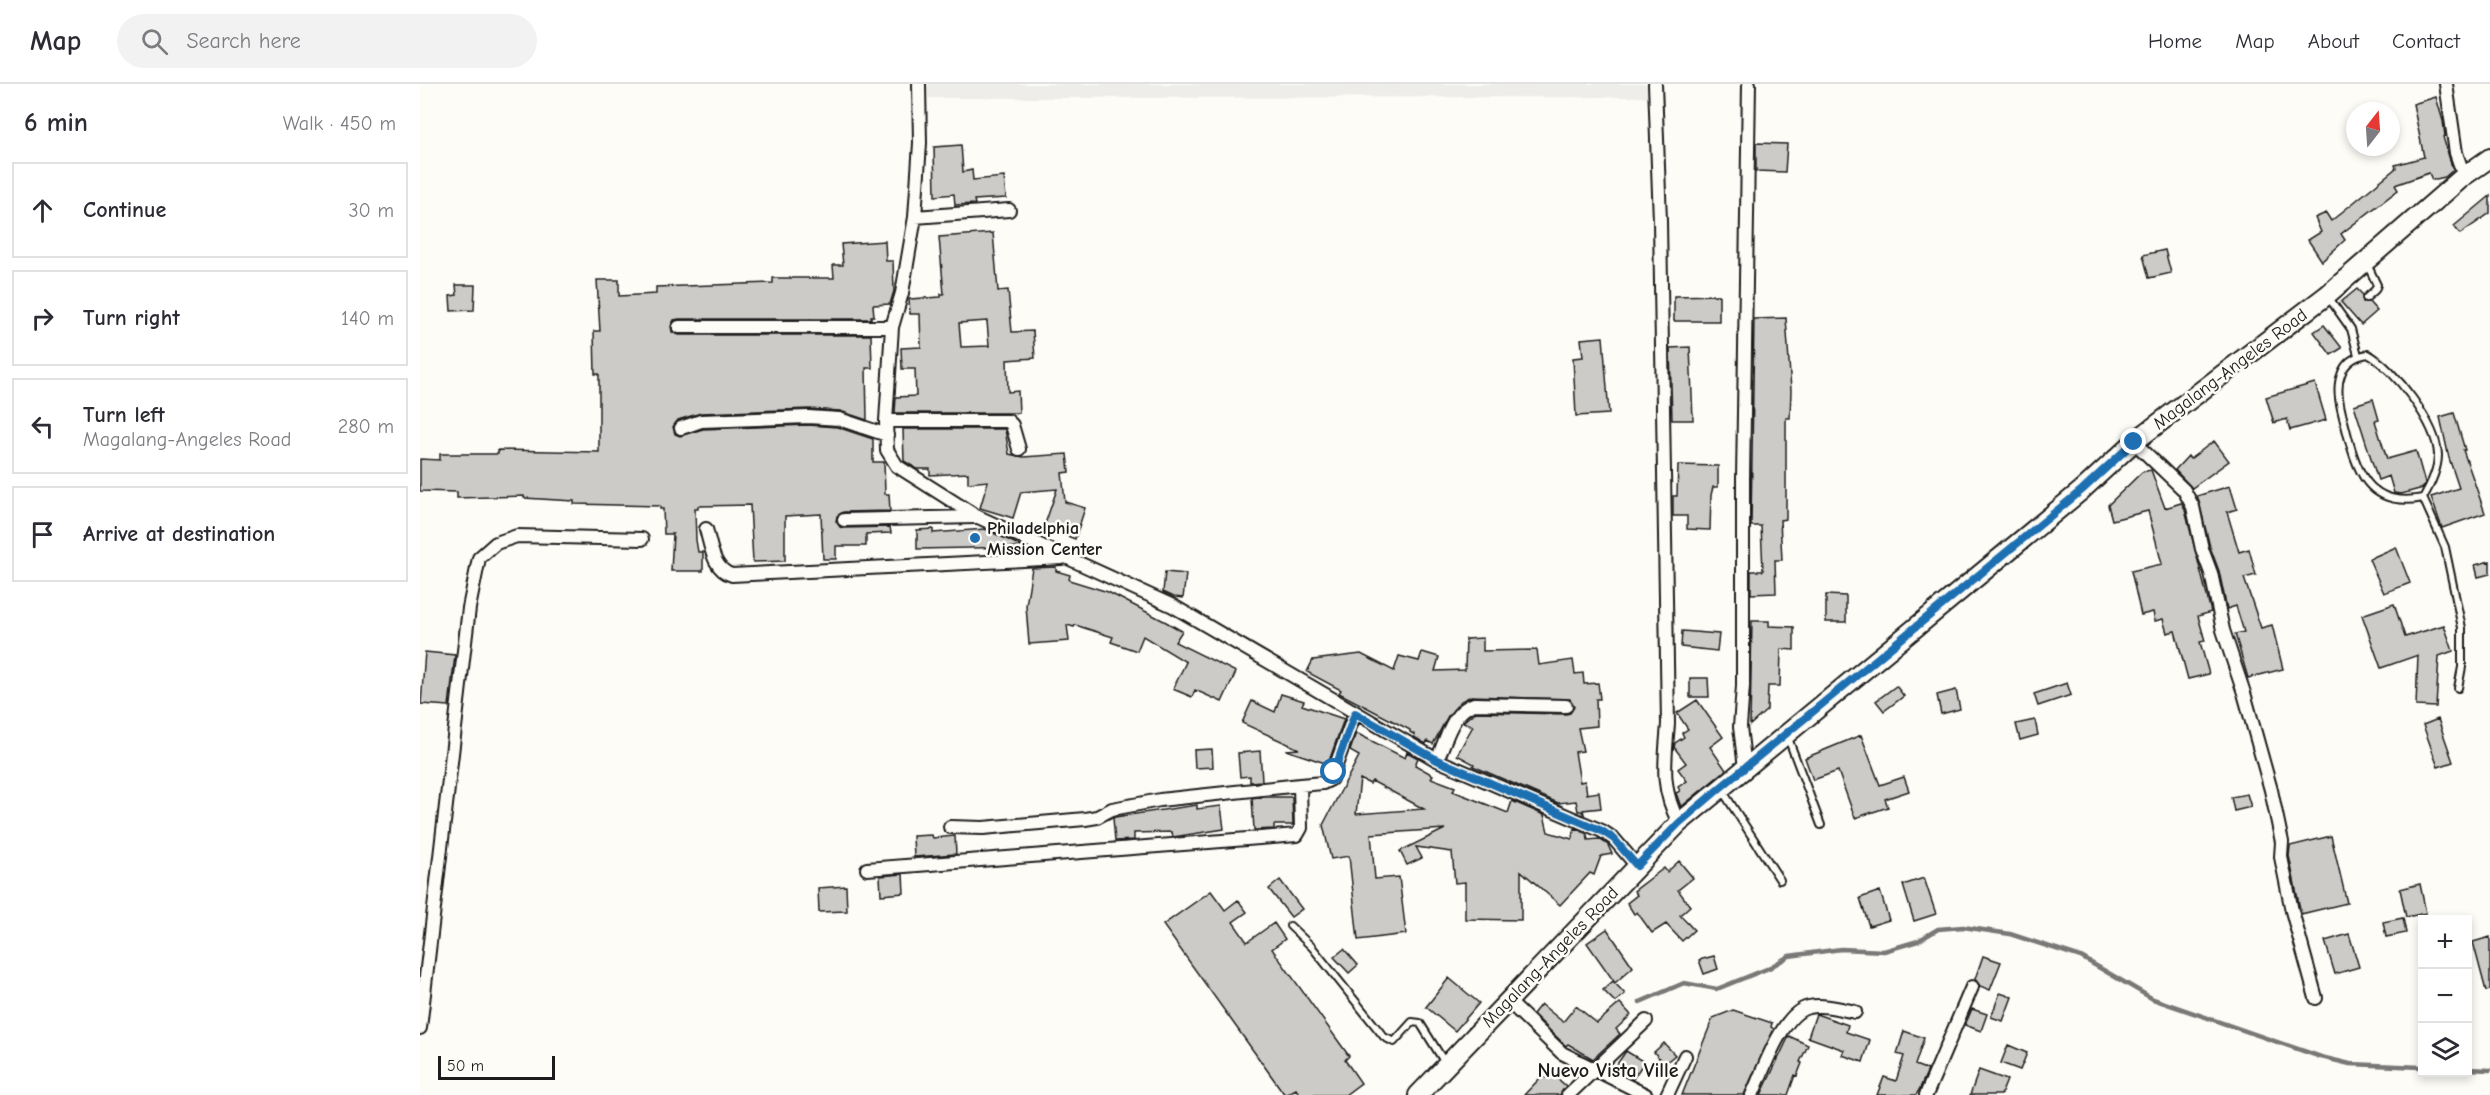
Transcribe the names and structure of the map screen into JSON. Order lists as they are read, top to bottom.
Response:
{
  "streets": {
    "main road": ["Magalang-Angeles Road"]
  },
  "districts": ["Nuevo Vista Ville"],
  "places": ["Philadelphia Mission Center"],
  "scale_bar": "50 m",
  "north": "top",
  "page": {
    "header": "Map",
    "search": "Search here",
    "nav": [
      "Home",
      "Map",
      "About",
      "Contact"
    ],
    "heading": ["6 min", "Walk · 450 m"],
    "list": [
      ["Continue", "30 m"],
      ["Turn right", "140 m"],
      ["Turn left", "Magalang-Angeles Road", "280 m"],
      "Arrive at destination"
    ],
    "map_buttons": ["+", "−"],
    "scale": "50 m"
  }
}
